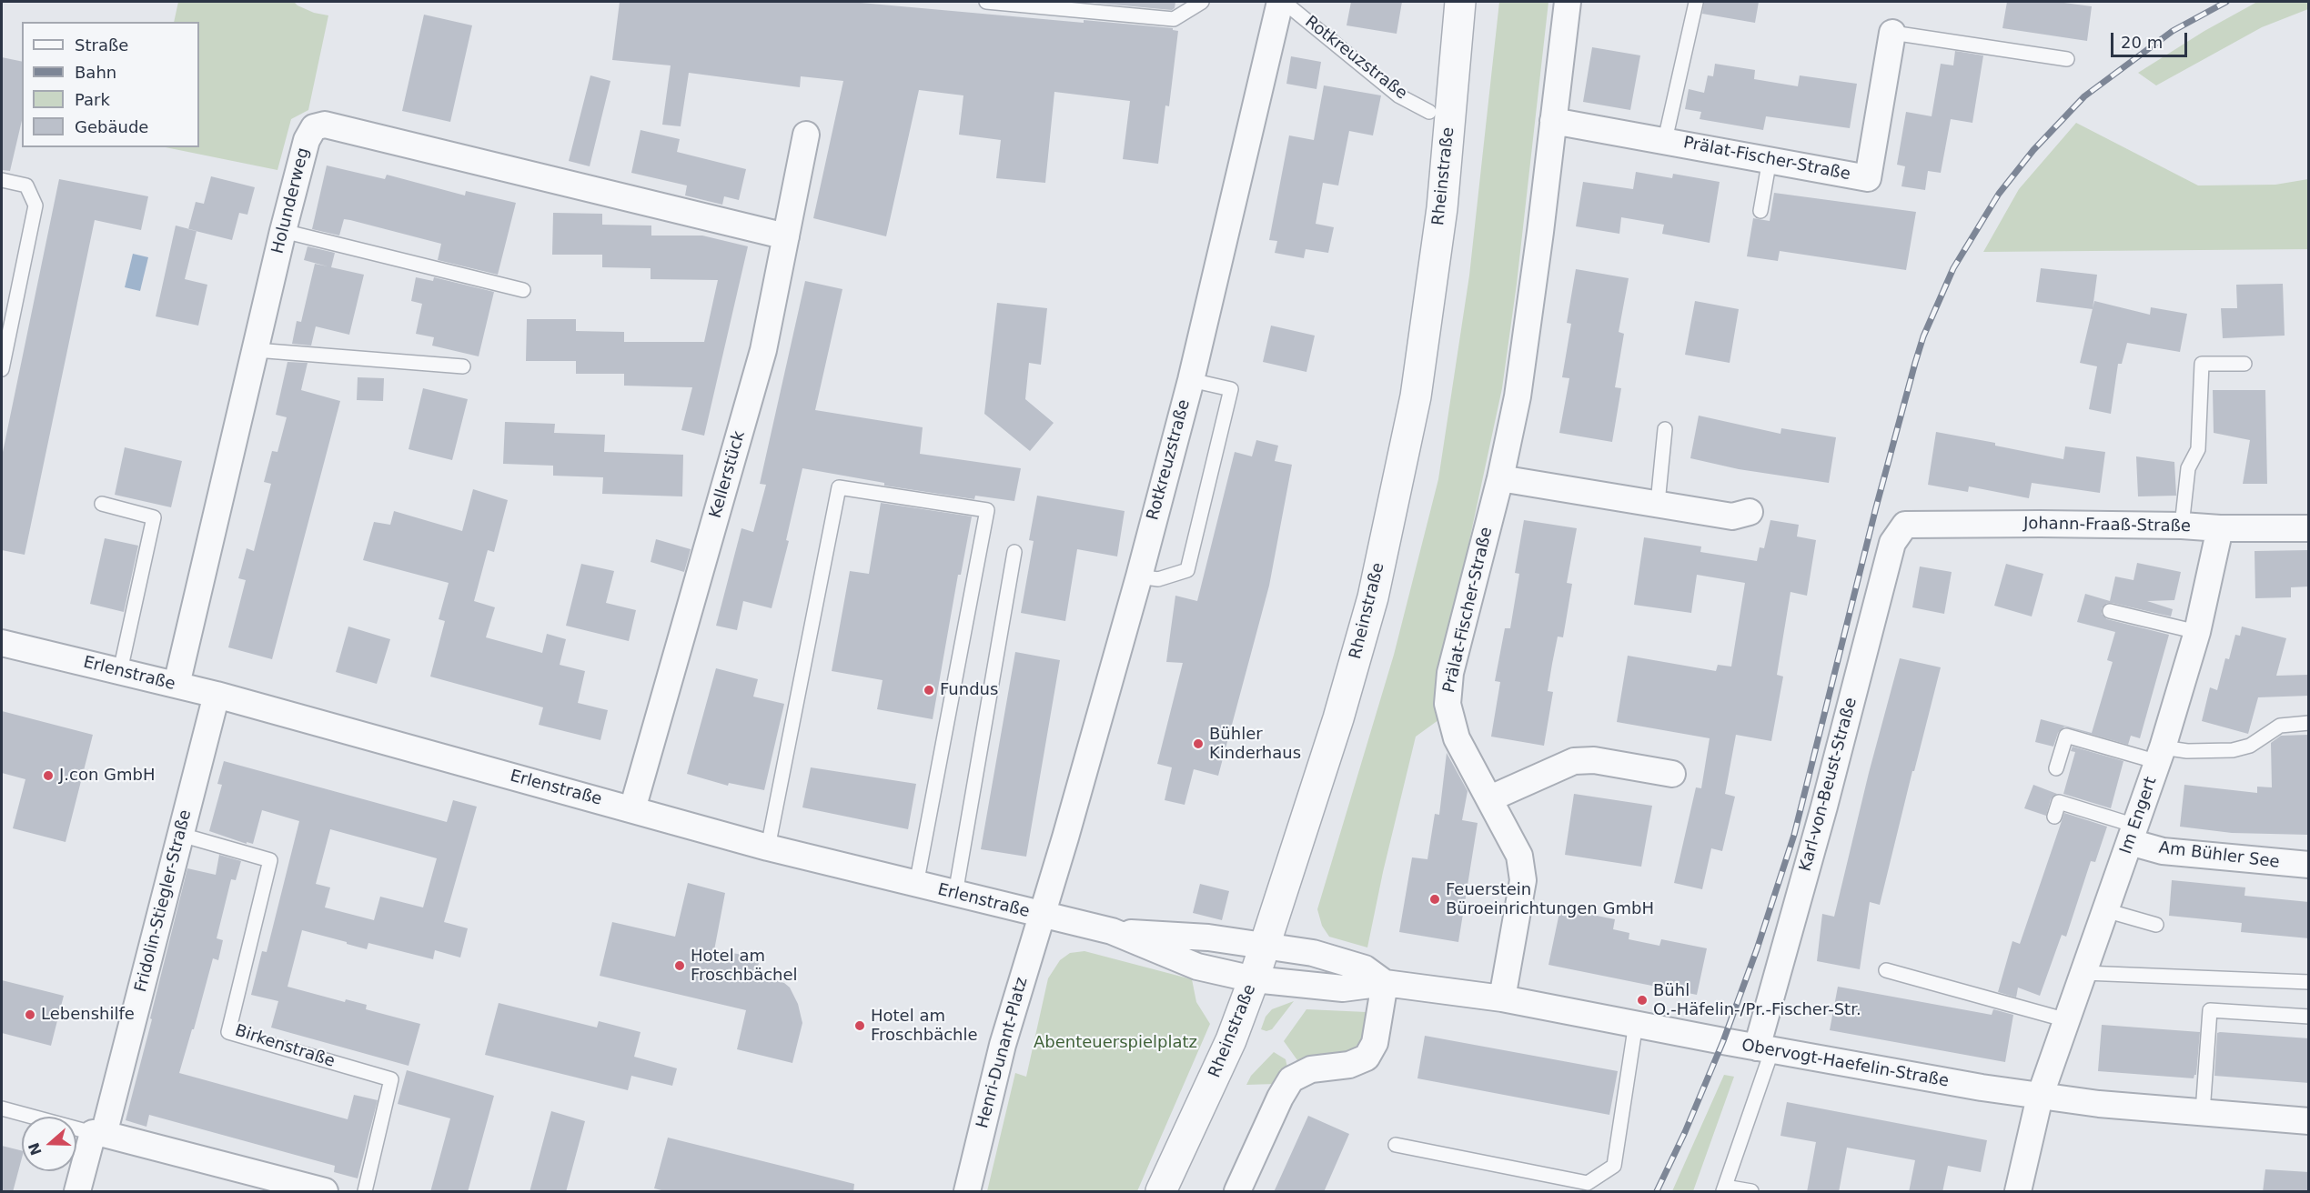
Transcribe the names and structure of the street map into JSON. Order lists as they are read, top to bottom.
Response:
{
  "streets": {
    "street": [
      "Rotkreuzstraße",
      "Prälat-Fischer-Straße",
      "Rheinstraße",
      "Holunderweg",
      "Kellerstück",
      "Johann-Fraaß-Straße",
      "Erlenstraße",
      "Karl-von-Beust-Straße",
      "Im Engert",
      "Am Bühler See",
      "Fridolin-Stiegler-Straße",
      "Henri-Dunant-Platz",
      "Obervogt-Haefelin-Straße"
    ],
    "lane": ["Birkenstraße"]
  },
  "crossings": [
    ["Rotkreuzstraße", "Erlenstraße"],
    ["Rotkreuzstraße", "Henri-Dunant-Platz"],
    ["Prälat-Fischer-Straße", "Obervogt-Haefelin-Straße"],
    ["Rheinstraße", "Erlenstraße"],
    ["Rheinstraße", "Obervogt-Haefelin-Straße"],
    ["Holunderweg", "Kellerstück"],
    ["Holunderweg", "Erlenstraße"],
    ["Kellerstück", "Erlenstraße"],
    ["Johann-Fraaß-Straße", "Karl-von-Beust-Straße"],
    ["Johann-Fraaß-Straße", "Im Engert"],
    ["Erlenstraße", "Fridolin-Stiegler-Straße"],
    ["Erlenstraße", "Henri-Dunant-Platz"],
    ["Erlenstraße", "Obervogt-Haefelin-Straße"],
    ["Karl-von-Beust-Straße", "Obervogt-Haefelin-Straße"],
    ["Im Engert", "Am Bühler See"],
    ["Im Engert", "Obervogt-Haefelin-Straße"],
    ["Fridolin-Stiegler-Straße", "Birkenstraße"]
  ],
  "parks": ["Abenteuerspielplatz"],
  "places": [
    "Fundus",
    "Bühler Kinderhaus",
    "J.con GmbH",
    "Feuerstein Büroeinrichtungen GmbH",
    "Hotel am Froschbächel",
    "Bühl O.-Häfelin-/Pr.-Fischer-Str.",
    "Lebenshilfe",
    "Hotel am Froschbächle"
  ],
  "legend": [
    "Straße",
    "Bahn",
    "Park",
    "Gebäude"
  ],
  "scale_bar": "20 m",
  "north": "left"
}
